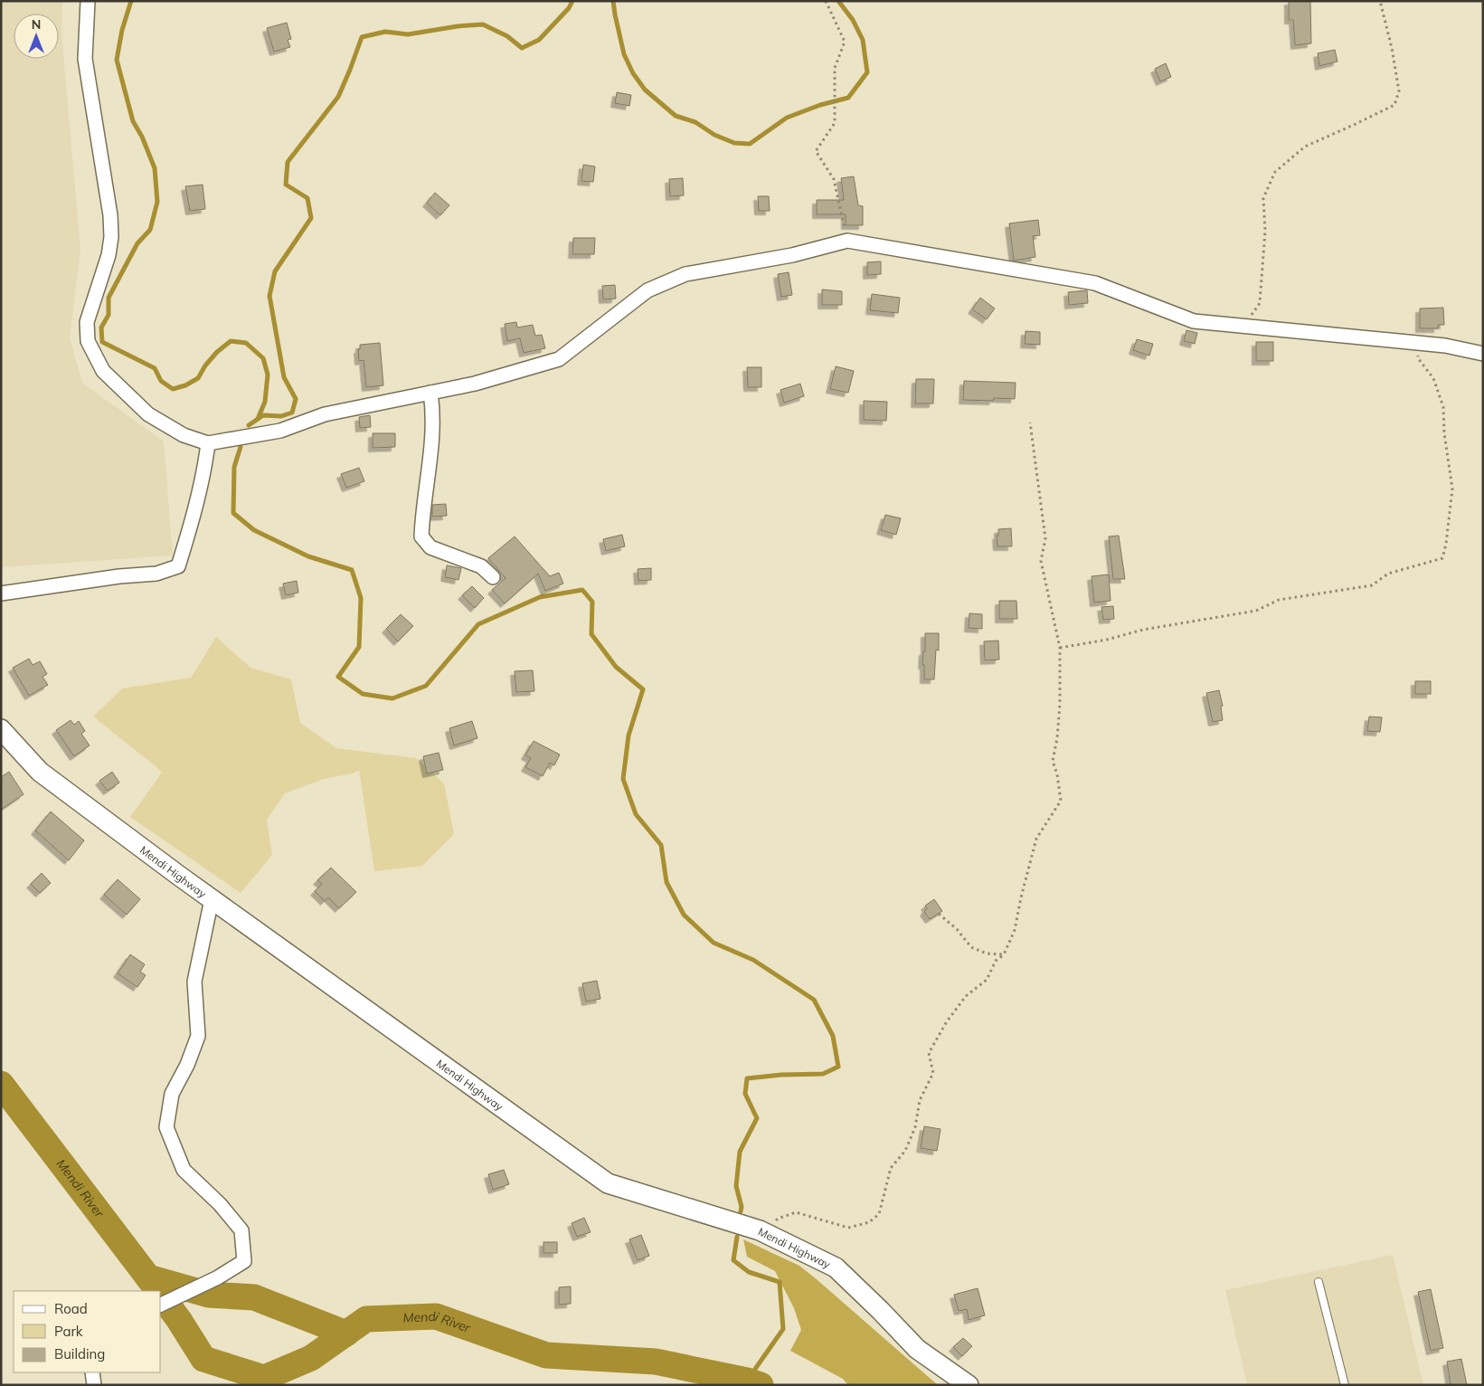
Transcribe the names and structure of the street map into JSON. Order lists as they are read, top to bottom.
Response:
{
  "streets": {
    "main road": ["Mendi Highway"]
  },
  "water": ["Mendi River"],
  "legend": ["Road", "Park", "Building"],
  "north": "top"
}
